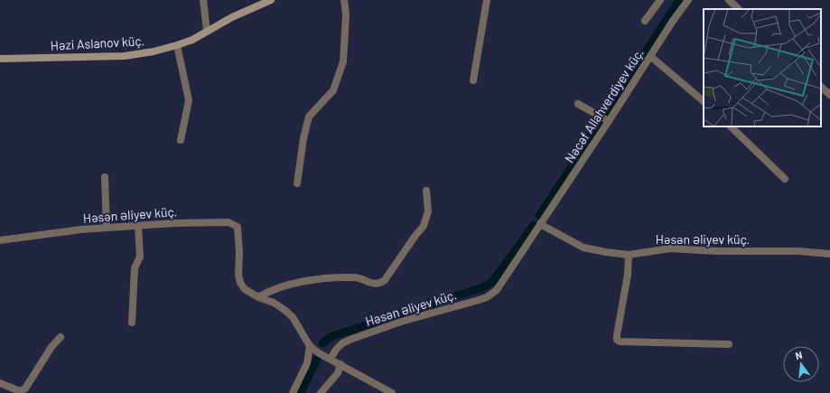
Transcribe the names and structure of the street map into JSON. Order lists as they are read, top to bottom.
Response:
{
  "streets": {
    "street": ["Həzi Aslanov küç.", "Nəcəf Allahverdiyev küç.", "Həsən Əliyev küç."]
  },
  "crossings": [
    ["Nəcəf Allahverdiyev küç.", "Həsən Əliyev küç."]
  ],
  "north": "top"
}
